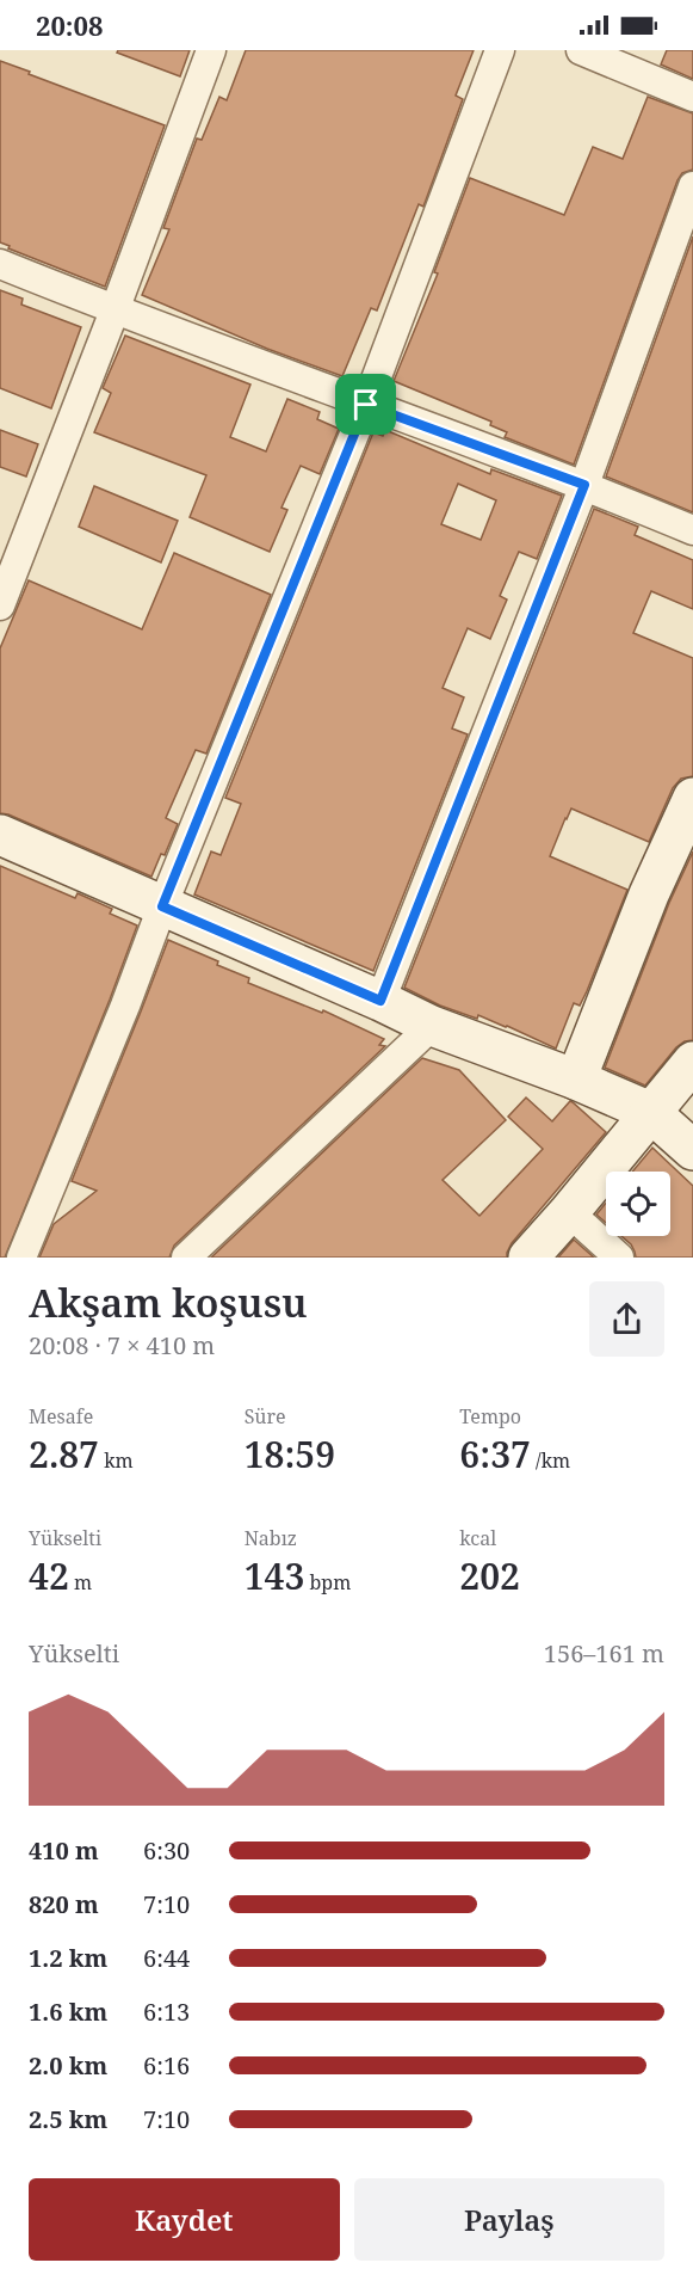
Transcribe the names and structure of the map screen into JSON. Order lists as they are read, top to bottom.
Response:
{
  "page": {
    "status": "20:08",
    "heading": ["Akşam koşusu", "20:08 · 7 × 410 m"],
    "stats": [
      ["Mesafe", "2.87 km"],
      ["Süre", "18:59"],
      ["Tempo", "6:37 /km"],
      ["Yükselti", "42 m"],
      ["Nabız", "143 bpm"],
      ["kcal", "202"]
    ],
    "chart": ["Yükselti", "156–161 m"],
    "list": [
      {
        "name": "410 m",
        "note": "6:30"
      },
      {
        "name": "820 m",
        "note": "7:10"
      },
      {
        "name": "1.2 km",
        "note": "6:44"
      },
      {
        "name": "1.6 km",
        "note": "6:13"
      },
      {
        "name": "2.0 km",
        "note": "6:16"
      },
      {
        "name": "2.5 km",
        "note": "7:10"
      }
    ],
    "buttons": ["Kaydet", "Paylaş"]
  }
}
